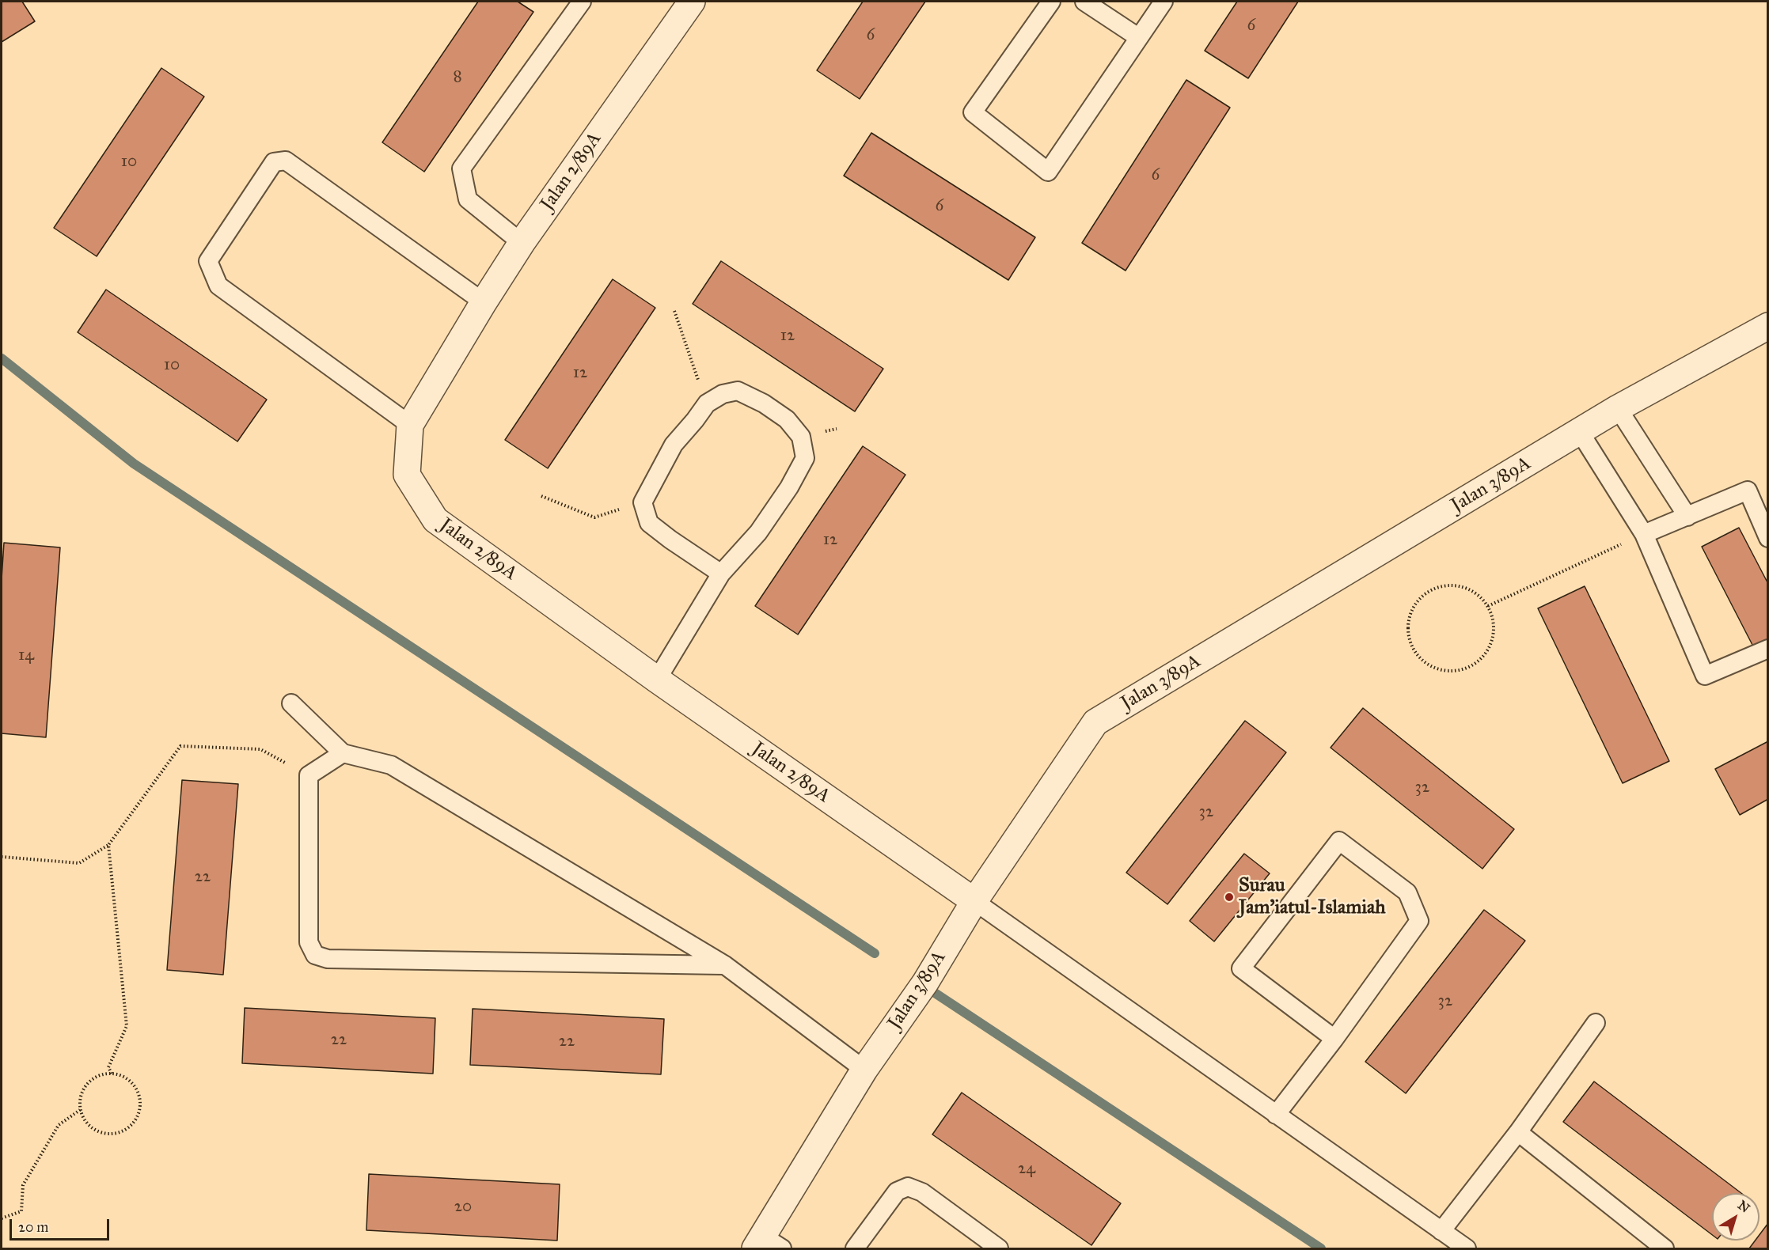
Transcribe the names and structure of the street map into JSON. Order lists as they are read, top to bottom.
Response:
{
  "streets": {
    "street": ["Jalan 2/89A", "Jalan 3/89A"]
  },
  "crossings": [
    ["Jalan 2/89A", "Jalan 3/89A"]
  ],
  "places": ["Surau Jam'iatul-Islamiah"],
  "house_numbers": [
    "6",
    "6",
    "8",
    "10",
    "6",
    "6",
    "12",
    "10",
    "12",
    "12",
    "14",
    "32",
    "32",
    "22",
    "32",
    "22",
    "22",
    "24",
    "20"
  ],
  "scale_bar": "20 m",
  "north": "top right"
}
